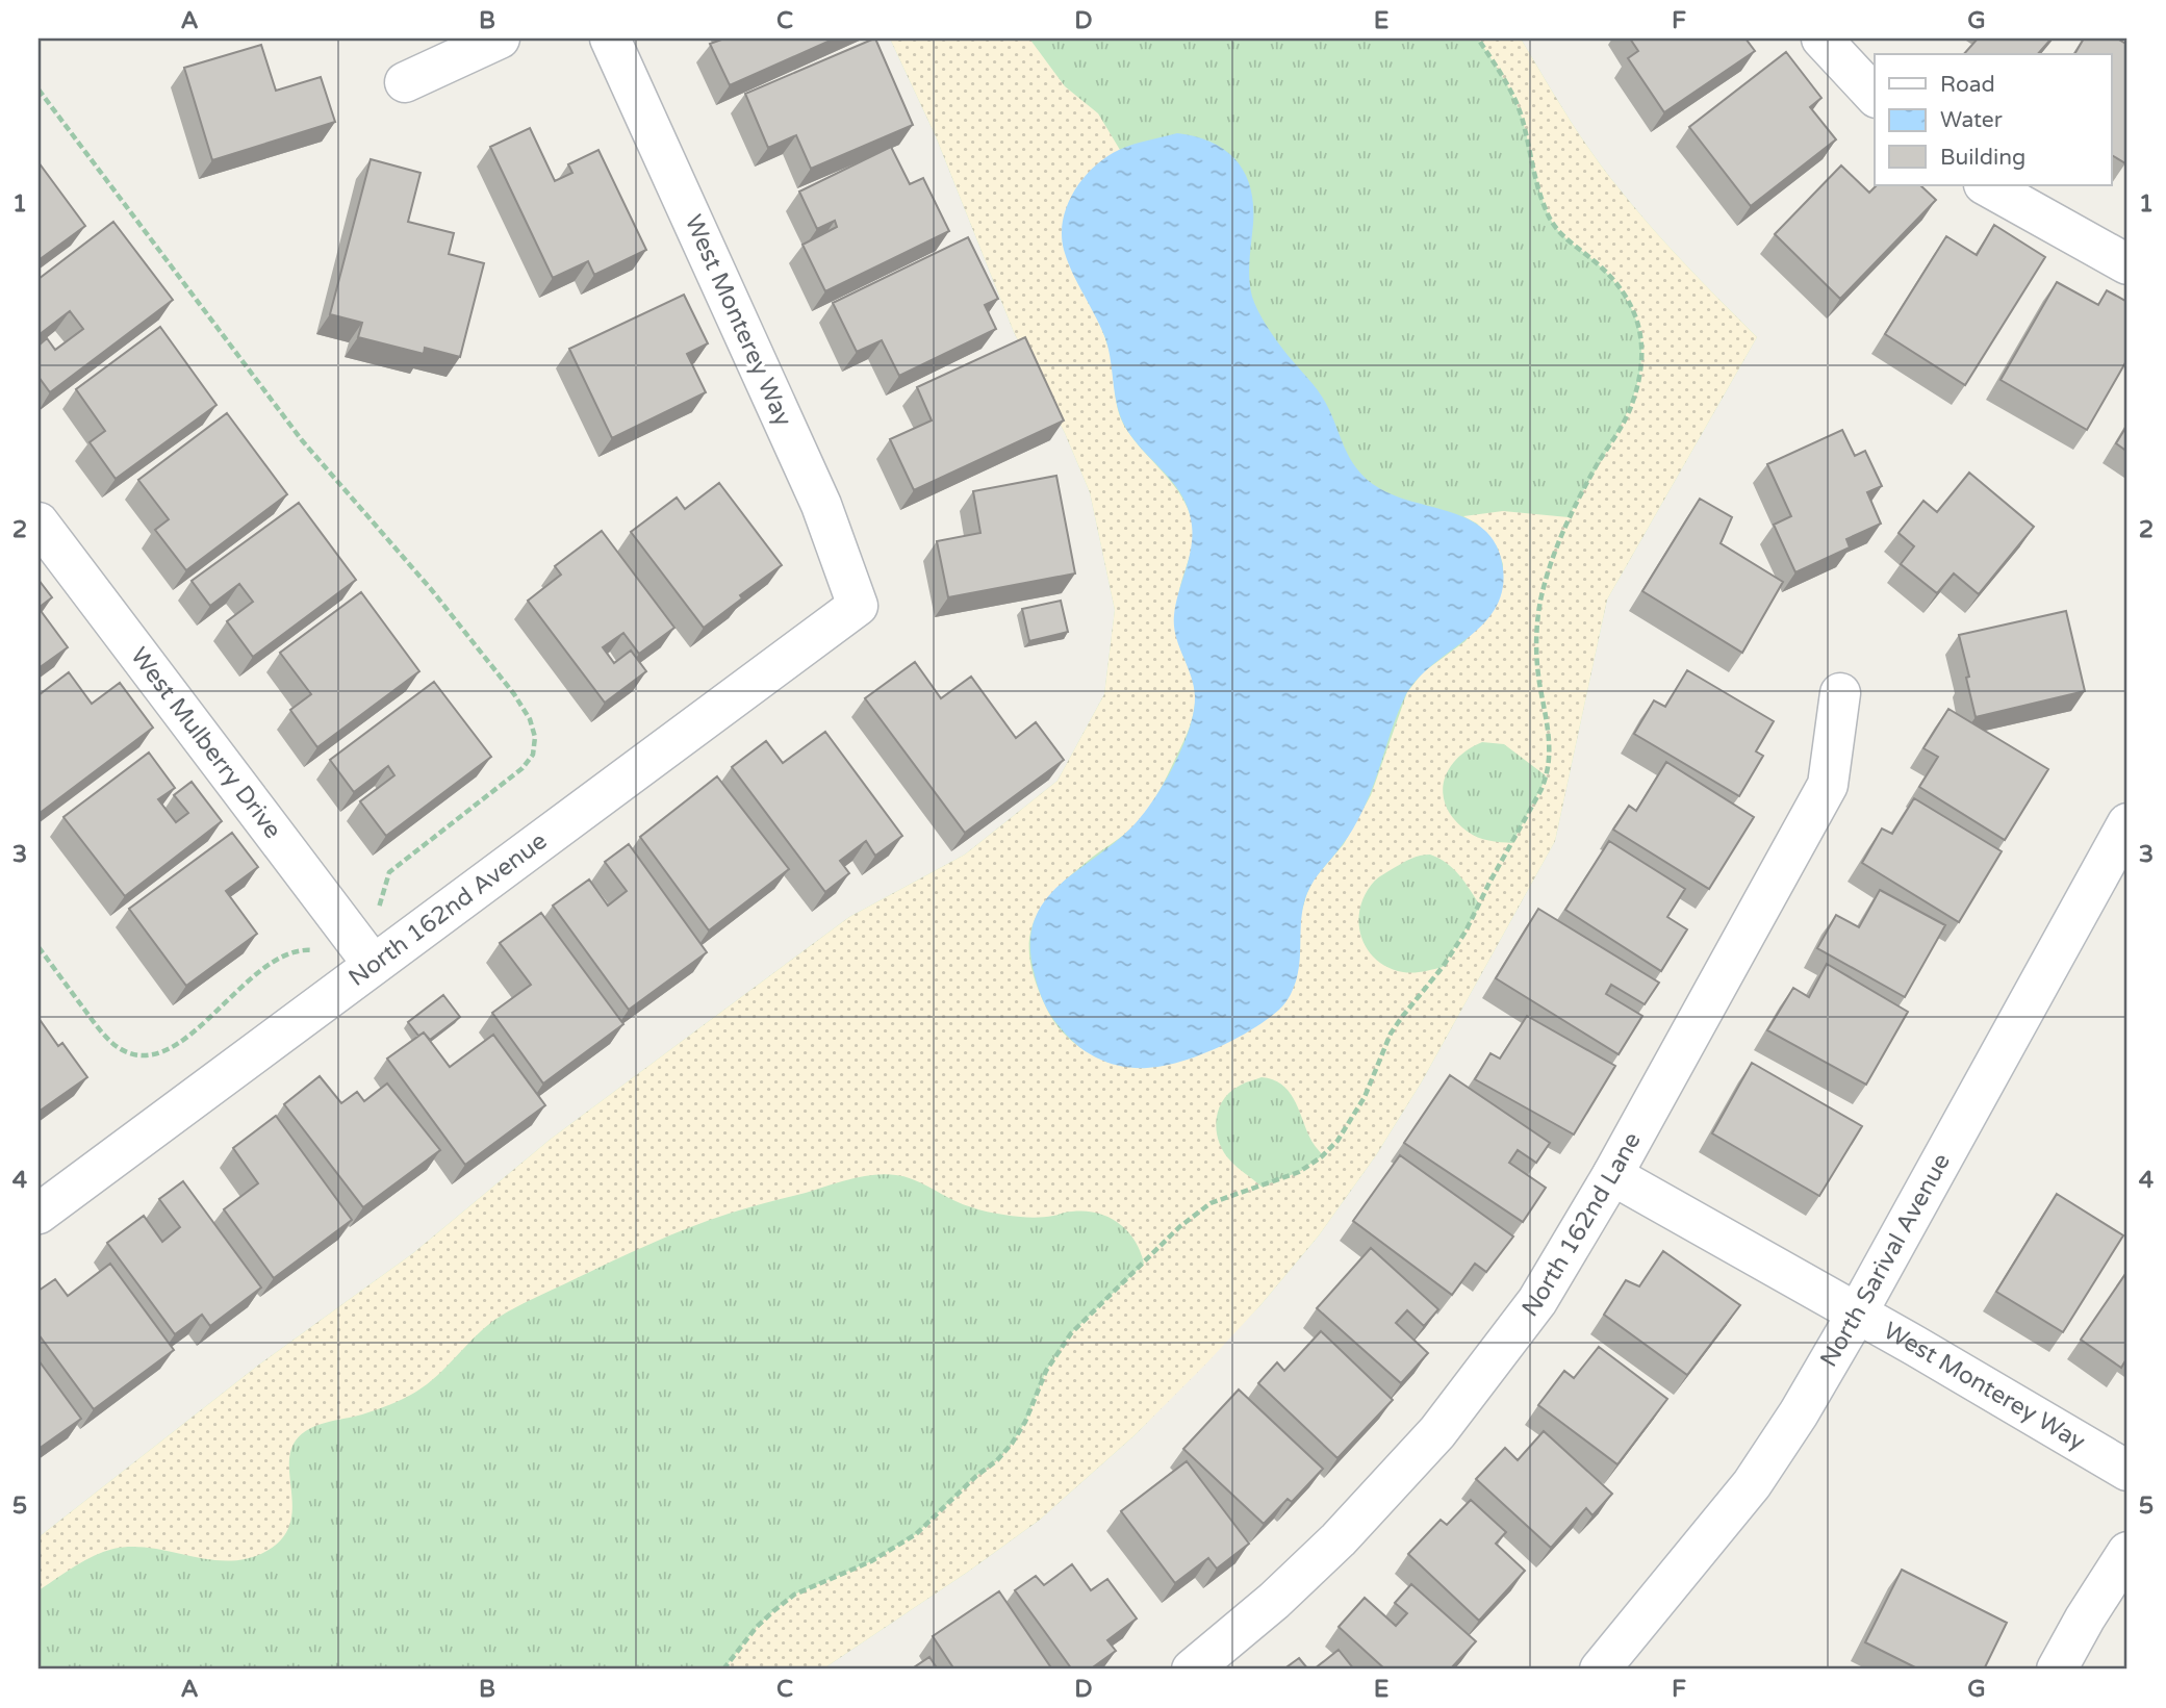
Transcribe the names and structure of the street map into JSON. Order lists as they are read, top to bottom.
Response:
{
  "streets": {
    "street": [
      "West Monterey Way",
      "West Mulberry Drive",
      "North 162nd Avenue",
      "North 162nd Lane",
      "North Sarival Avenue"
    ]
  },
  "crossings": [
    ["West Monterey Way", "North 162nd Avenue"],
    ["West Monterey Way", "North 162nd Lane"],
    ["West Monterey Way", "North Sarival Avenue"],
    ["West Mulberry Drive", "North 162nd Avenue"]
  ],
  "legend": ["Road", "Water", "Building"],
  "grid": {
    "columns": [
      "A",
      "B",
      "C",
      "D",
      "E",
      "F",
      "G"
    ],
    "rows": [
      "1",
      "2",
      "3",
      "4",
      "5"
    ]
  }
}
